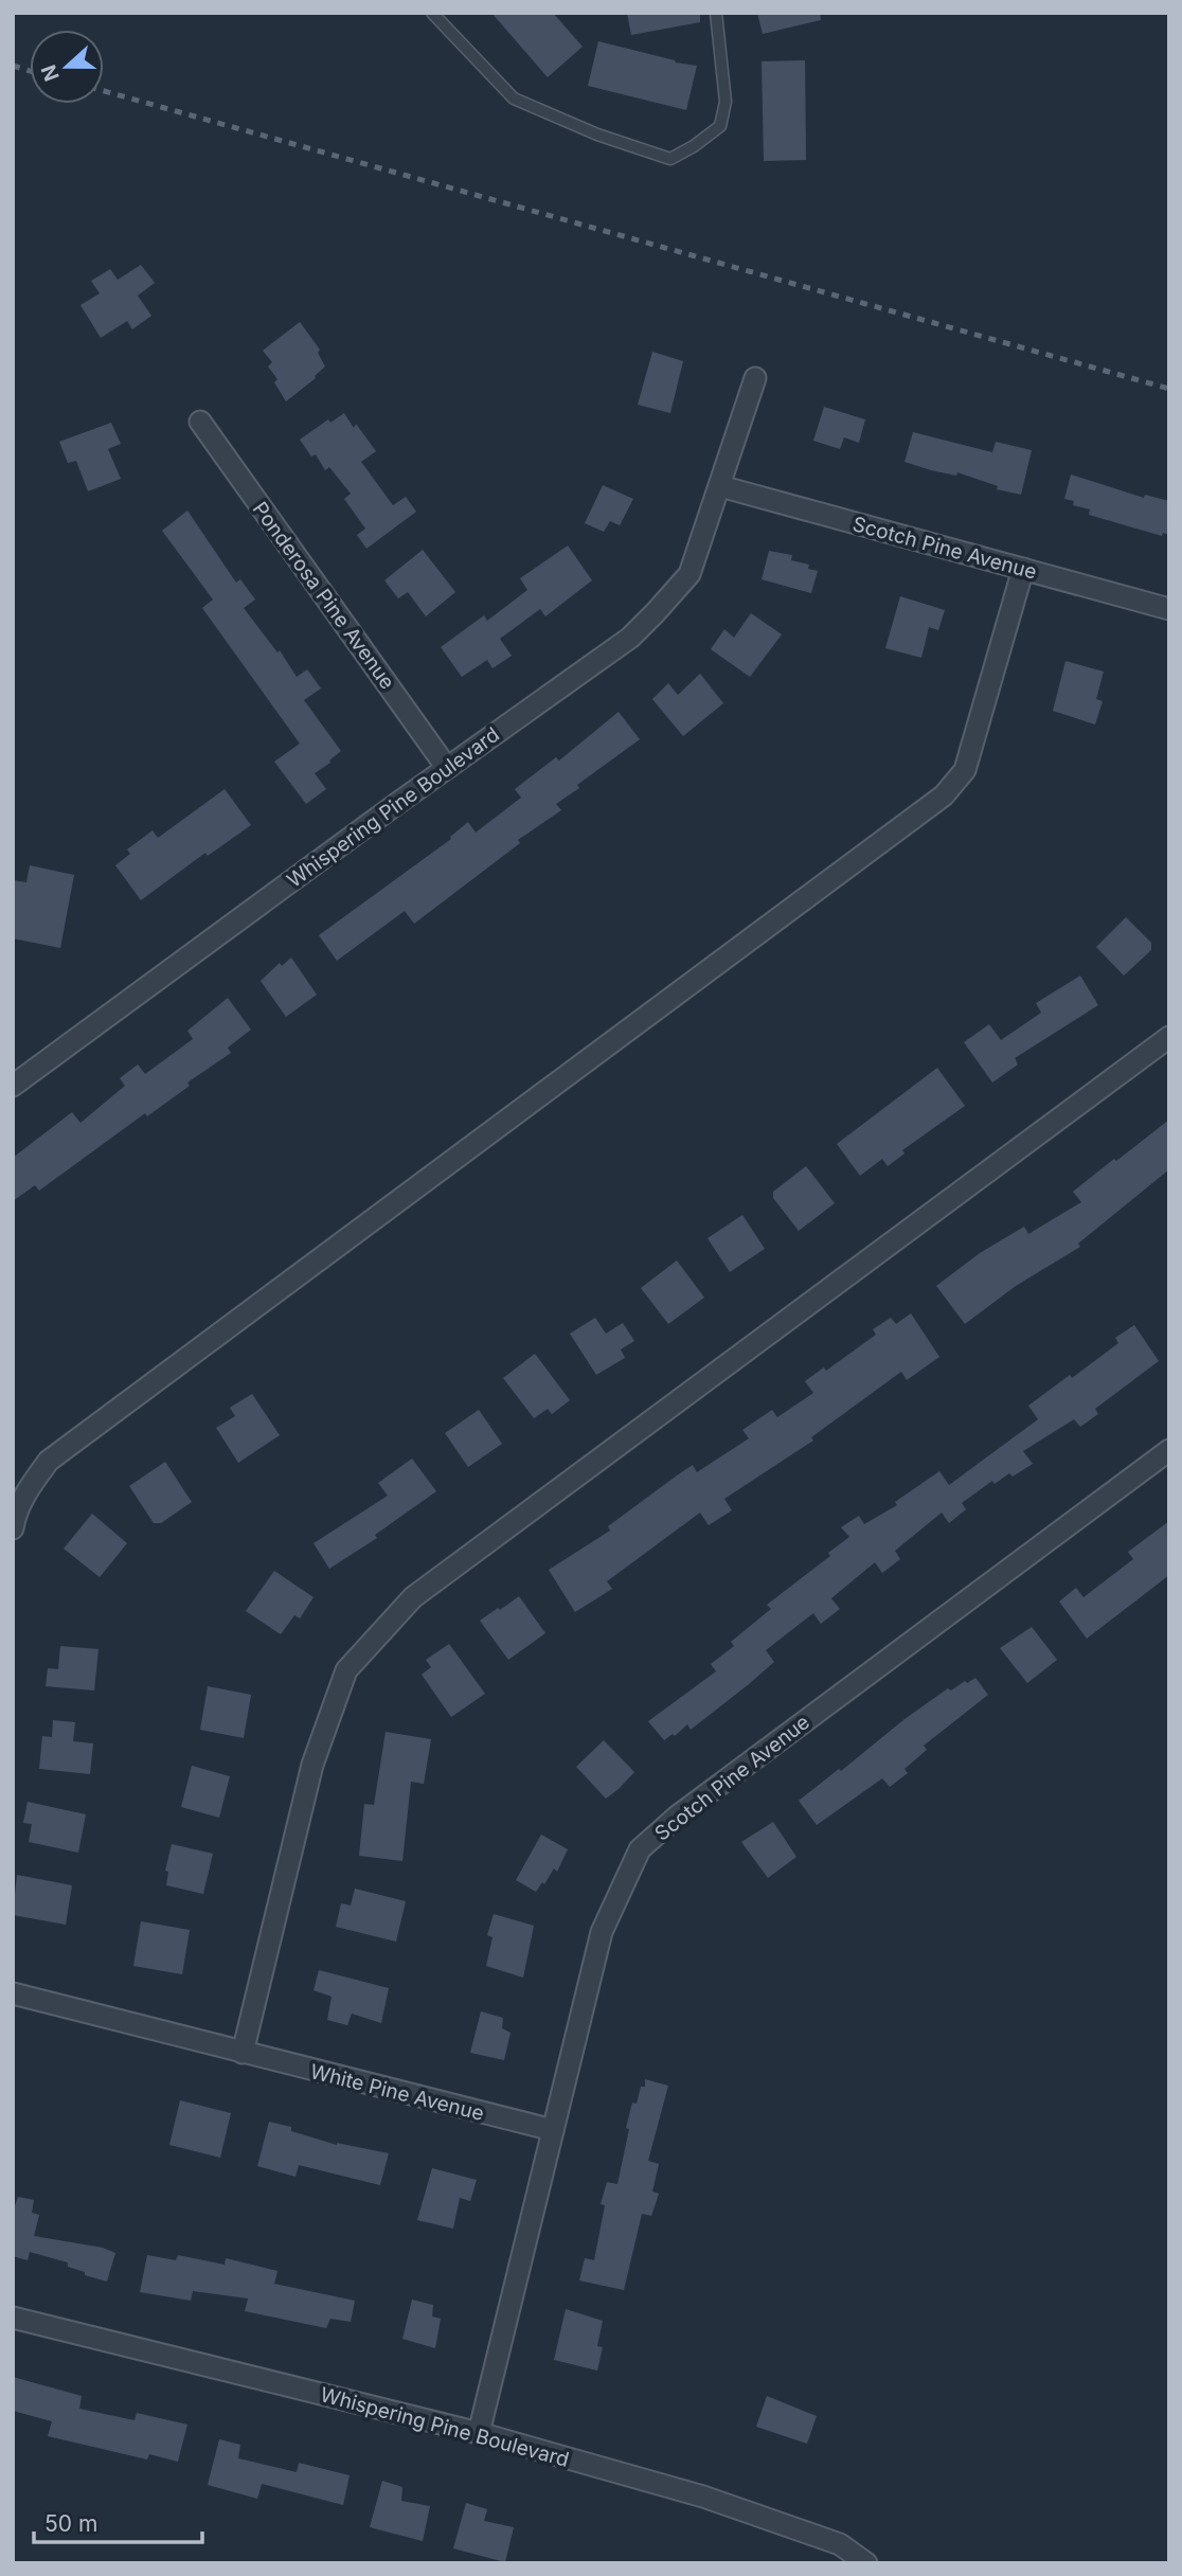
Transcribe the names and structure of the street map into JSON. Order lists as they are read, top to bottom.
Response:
{
  "streets": {
    "street": [
      "Scotch Pine Avenue",
      "Ponderosa Pine Avenue",
      "Whispering Pine Boulevard",
      "White Pine Avenue"
    ]
  },
  "crossings": [
    ["Scotch Pine Avenue", "Whispering Pine Boulevard"],
    ["Scotch Pine Avenue", "White Pine Avenue"],
    ["Ponderosa Pine Avenue", "Whispering Pine Boulevard"]
  ],
  "scale_bar": "50 m",
  "north": "left"
}
